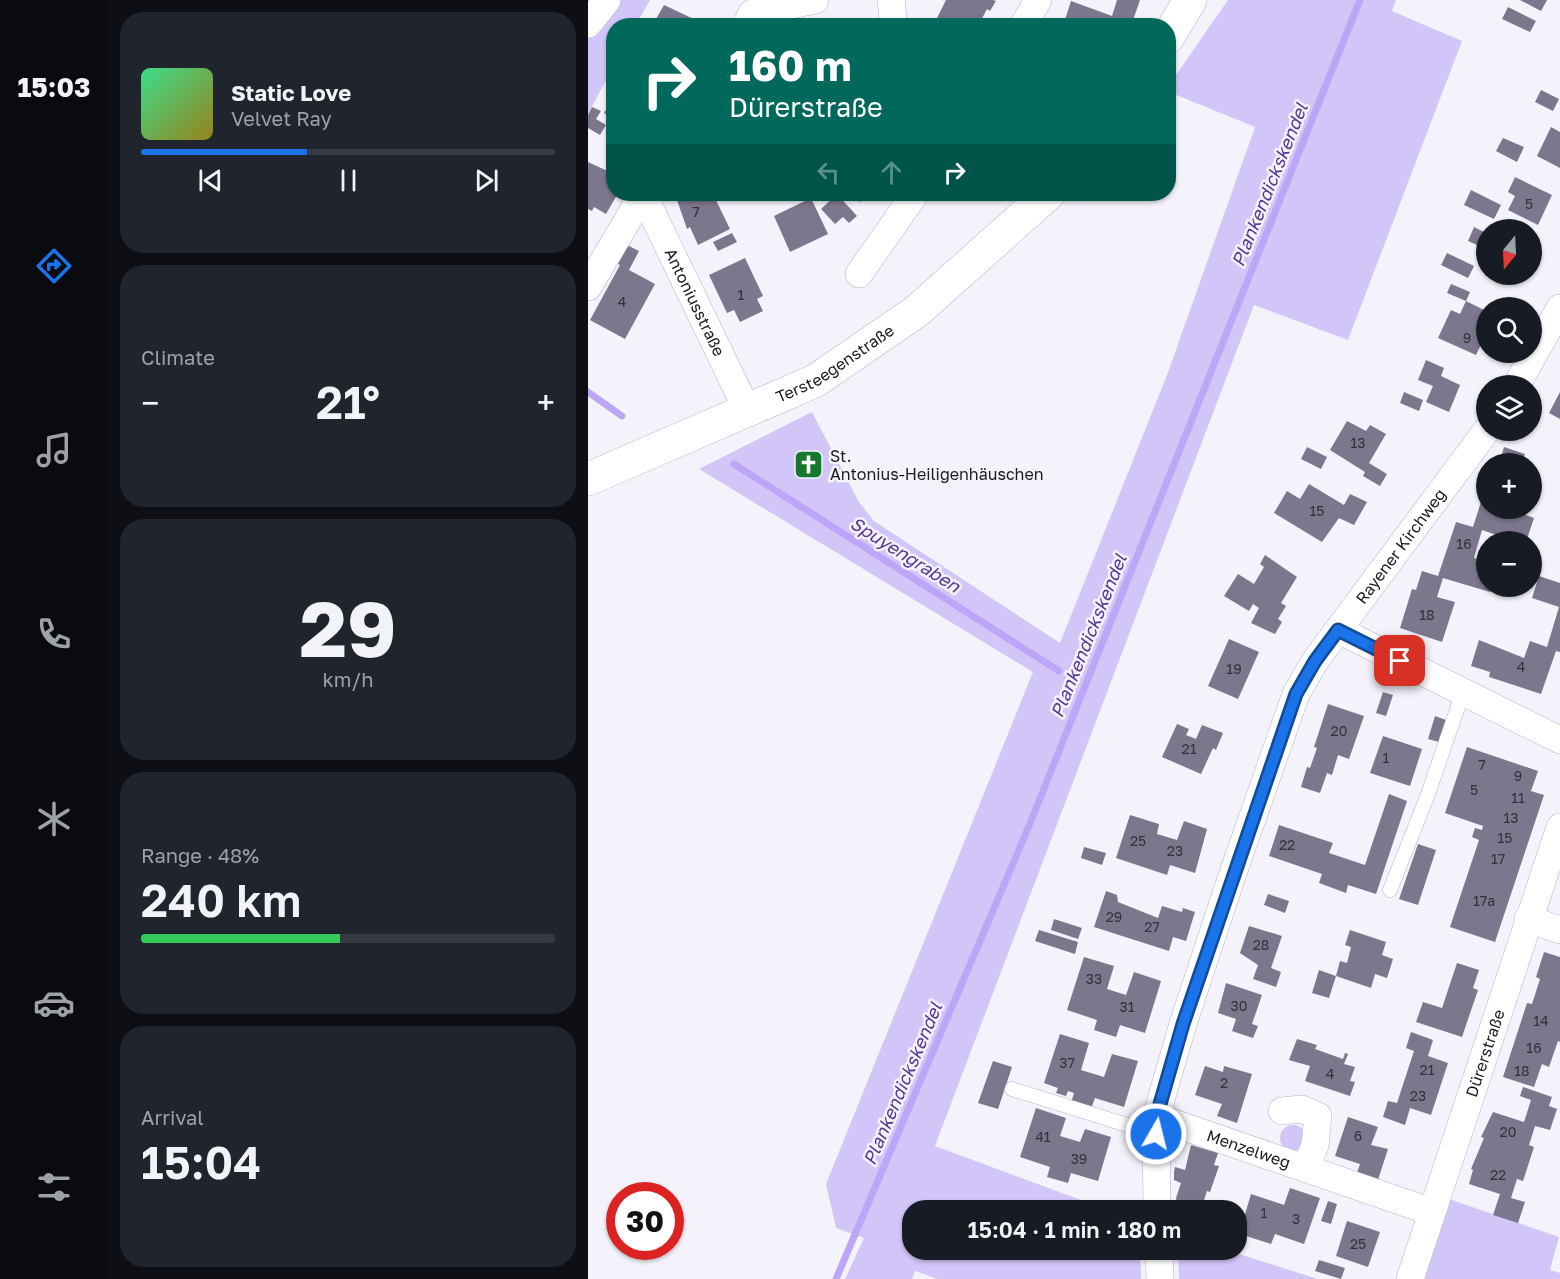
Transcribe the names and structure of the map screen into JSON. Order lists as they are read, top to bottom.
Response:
{
  "streets": {
    "street": [
      "Antoniusstraße",
      "Tersteegenstraße",
      "Rayener Kirchweg",
      "Dürerstraße",
      "Menzelweg"
    ]
  },
  "crossings": [
    ["Antoniusstraße", "Tersteegenstraße"],
    ["Rayener Kirchweg", "Menzelweg"],
    ["Dürerstraße", "Menzelweg"]
  ],
  "water": ["Plankendickskendel", "Spuyengraben"],
  "places": {
    "church": ["St. Antonius-Heiligenhäuschen"]
  },
  "house_numbers": [
    "5",
    "7",
    "1",
    "4",
    "9",
    "13",
    "15",
    "16",
    "18",
    "4",
    "19",
    "20",
    "21",
    "1",
    "7",
    "9",
    "5",
    "11",
    "13",
    "15",
    "25",
    "22",
    "23",
    "17",
    "17a",
    "29",
    "27",
    "28",
    "33",
    "30",
    "31",
    "14",
    "16",
    "37",
    "21",
    "18",
    "4",
    "2",
    "23",
    "20",
    "6",
    "41",
    "39",
    "22",
    "1",
    "3",
    "25"
  ],
  "north": "bottom",
  "page": {
    "tabs": "15:03",
    "turn": ["160 m", "Dürerstraße"],
    "song": ["Static Love", "Velvet Ray"],
    "map_buttons": ["+", "−"],
    "tile": [
      "Climate",
      ["29", "km/h"],
      ["Range · 48%", "240 km"],
      ["Arrival", "15:04"]
    ],
    "heat": ["−", "21°", "+"],
    "limit": "30",
    "trip": "15:04 · 1 min · 180 m"
  }
}
